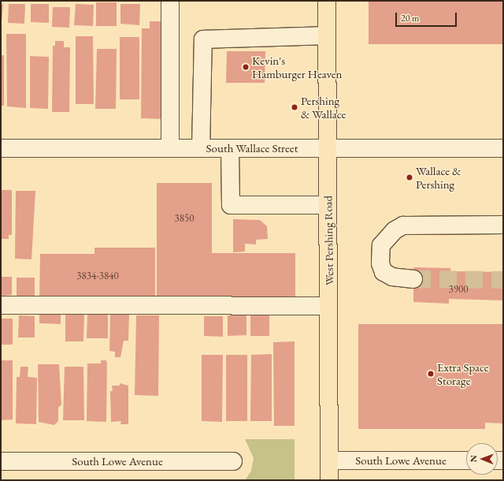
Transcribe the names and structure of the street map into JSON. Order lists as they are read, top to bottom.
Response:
{
  "streets": {
    "main road": ["West Pershing Road"],
    "street": ["South Wallace Street", "South Lowe Avenue"]
  },
  "crossings": [
    ["South Wallace Street", "West Pershing Road"],
    ["West Pershing Road", "South Lowe Avenue"]
  ],
  "places": [
    "Kevin's Hamburger Heaven",
    "Pershing & Wallace",
    "Wallace & Pershing",
    "Extra Space Storage"
  ],
  "house_numbers": ["3850", "3834-3840", "3900"],
  "scale_bar": "20 m",
  "north": "left"
}
